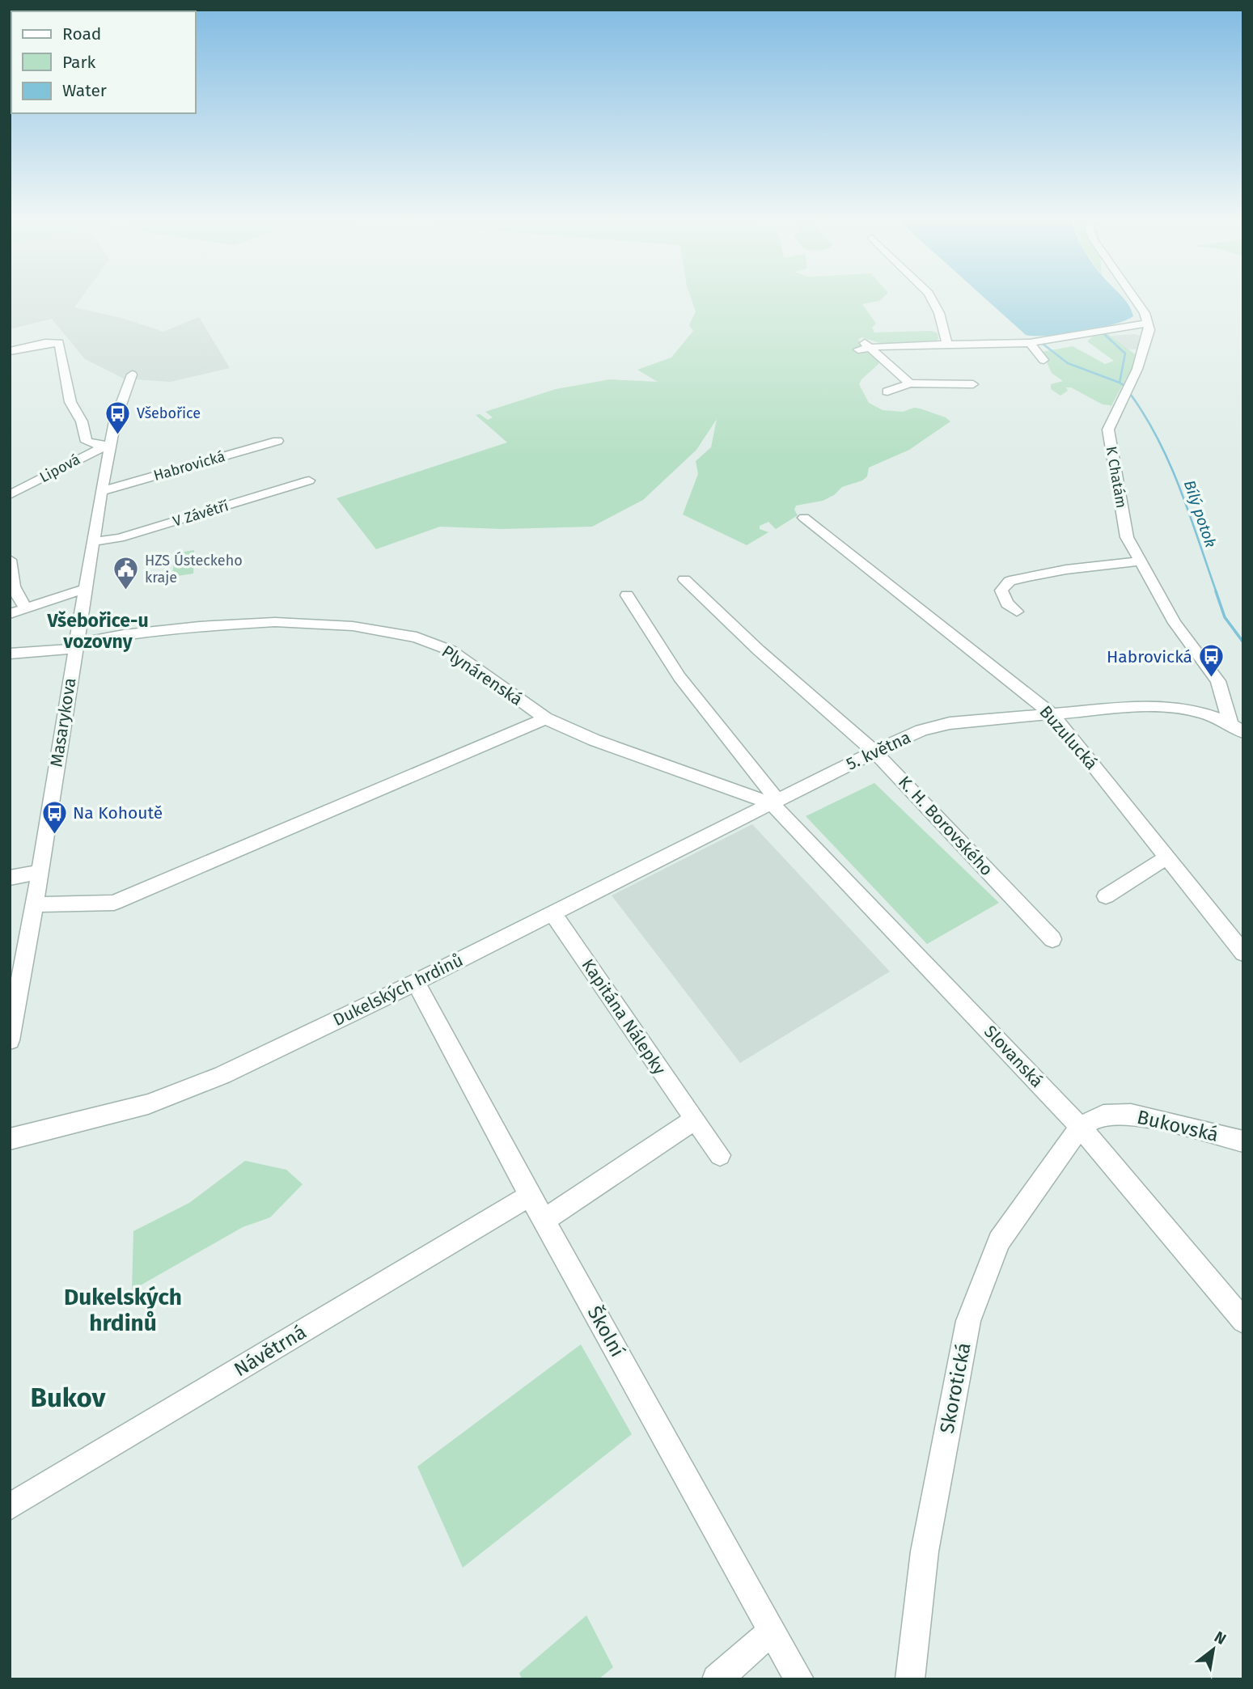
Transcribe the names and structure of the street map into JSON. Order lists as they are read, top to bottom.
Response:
{
  "streets": {
    "street": [
      "Habrovická",
      "Lipová",
      "K Chatám",
      "V Závětří",
      "Plynárenská",
      "Masarykova",
      "Buzulucká",
      "5. května",
      "K. H. Borovského",
      "Dukelských hrdinů",
      "Kapitána Nálepky",
      "Slovanská",
      "Bukovská",
      "Školní",
      "Návětrná",
      "Skorotická"
    ]
  },
  "crossings": [
    ["Habrovická", "Masarykova"],
    ["Lipová", "Masarykova"],
    ["K Chatám", "5. května"],
    ["V Závětří", "Masarykova"],
    ["Plynárenská", "Masarykova"],
    ["Plynárenská", "5. května"],
    ["Plynárenská", "Dukelských hrdinů"],
    ["Plynárenská", "Slovanská"],
    ["Buzulucká", "5. května"],
    ["5. května", "K. H. Borovského"],
    ["5. května", "Dukelských hrdinů"],
    ["5. května", "Slovanská"],
    ["Dukelských hrdinů", "Kapitána Nálepky"],
    ["Dukelských hrdinů", "Slovanská"],
    ["Dukelských hrdinů", "Školní"],
    ["Slovanská", "Bukovská"],
    ["Slovanská", "Skorotická"],
    ["Bukovská", "Skorotická"],
    ["Školní", "Návětrná"]
  ],
  "districts": ["Všebořice-u vozovny", "Dukelských hrdinů", "Bukov"],
  "water": ["Bílý potok"],
  "places": {
    "bus stop": ["Všebořice", "Habrovická", "Na Kohoutě"],
    "public building": ["HZS Ústeckeho kraje"]
  },
  "legend": ["Road", "Park", "Water"],
  "north": "top right"
}
